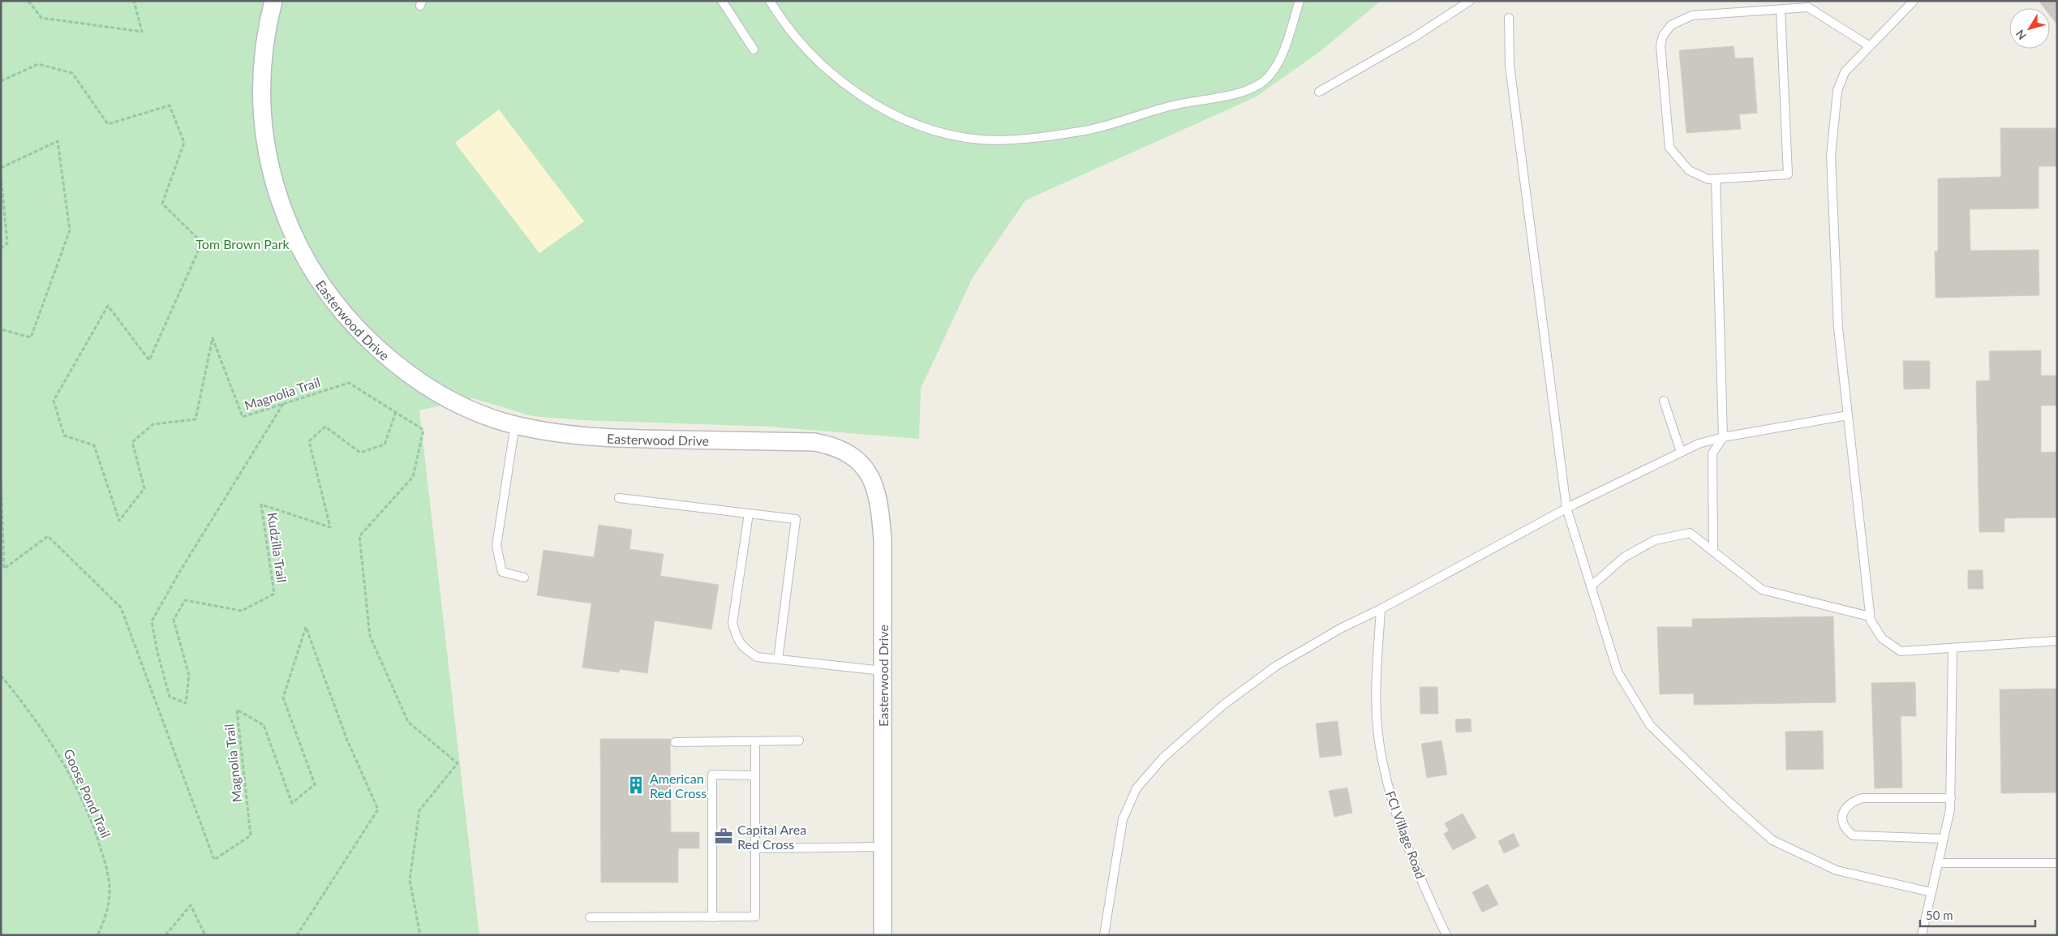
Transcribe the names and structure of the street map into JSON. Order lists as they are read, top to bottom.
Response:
{
  "streets": {
    "street": ["Easterwood Drive"],
    "lane": ["FCI Village Road"],
    "path": ["Magnolia Trail", "Kudzilla Trail", "Goose Pond Trail"]
  },
  "crossings": [
    ["Magnolia Trail", "Kudzilla Trail"]
  ],
  "parks": ["Tom Brown Park"],
  "places": {
    "building": ["American Red Cross"],
    "office": ["Capital Area Red Cross"]
  },
  "scale_bar": "50 m",
  "north": "bottom left"
}
